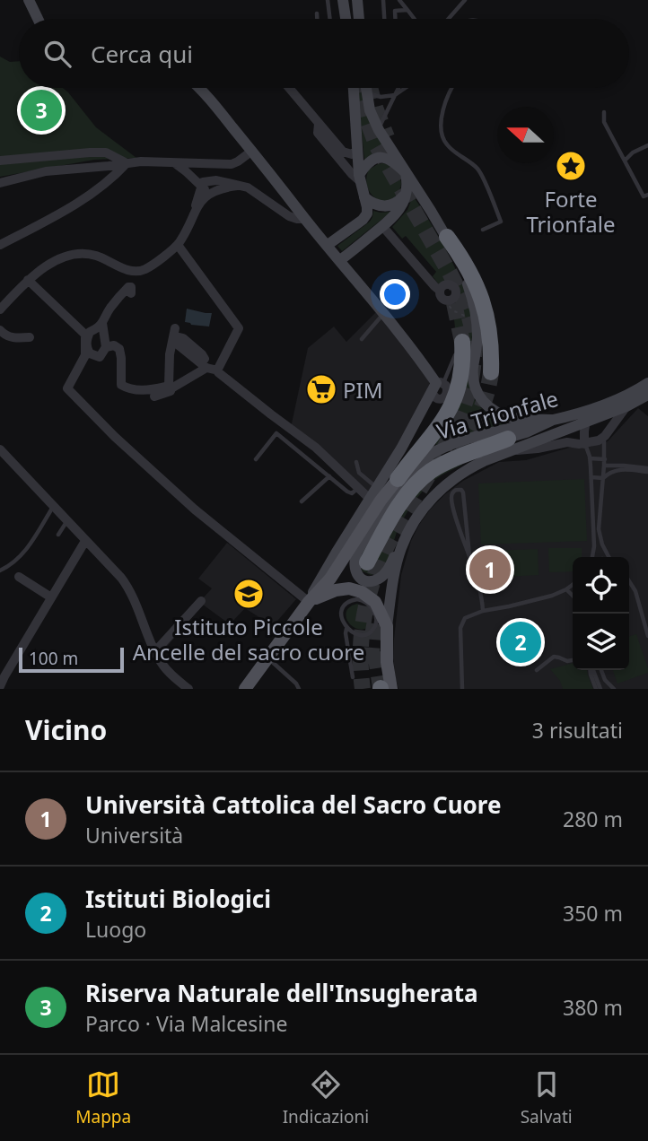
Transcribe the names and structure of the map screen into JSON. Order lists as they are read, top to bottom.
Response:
{
  "streets": {
    "main road": ["Via Trionfale"]
  },
  "places": {
    "place": ["Forte Trionfale"],
    "supermarket": ["PIM"],
    "school or university": ["Istituto Piccole Ancelle del sacro cuore"]
  },
  "scale_bar": "100 m",
  "north": "left",
  "page": {
    "search": "Cerca qui",
    "pins": ["3", "1", "2"],
    "scale": "100 m",
    "heading": ["Vicino", "3 risultati"],
    "list": [
      {
        "mark": "1",
        "name": "Università Cattolica del Sacro Cuore",
        "note": "Università",
        "value": "280 m"
      },
      {
        "mark": "2",
        "name": "Istituti Biologici",
        "note": "Luogo",
        "value": "350 m"
      },
      {
        "mark": "3",
        "name": "Riserva Naturale dell'Insugherata",
        "note": "Parco · Via Malcesine",
        "value": "380 m"
      }
    ],
    "nav": ["Mappa", "Indicazioni", "Salvati"]
  }
}
